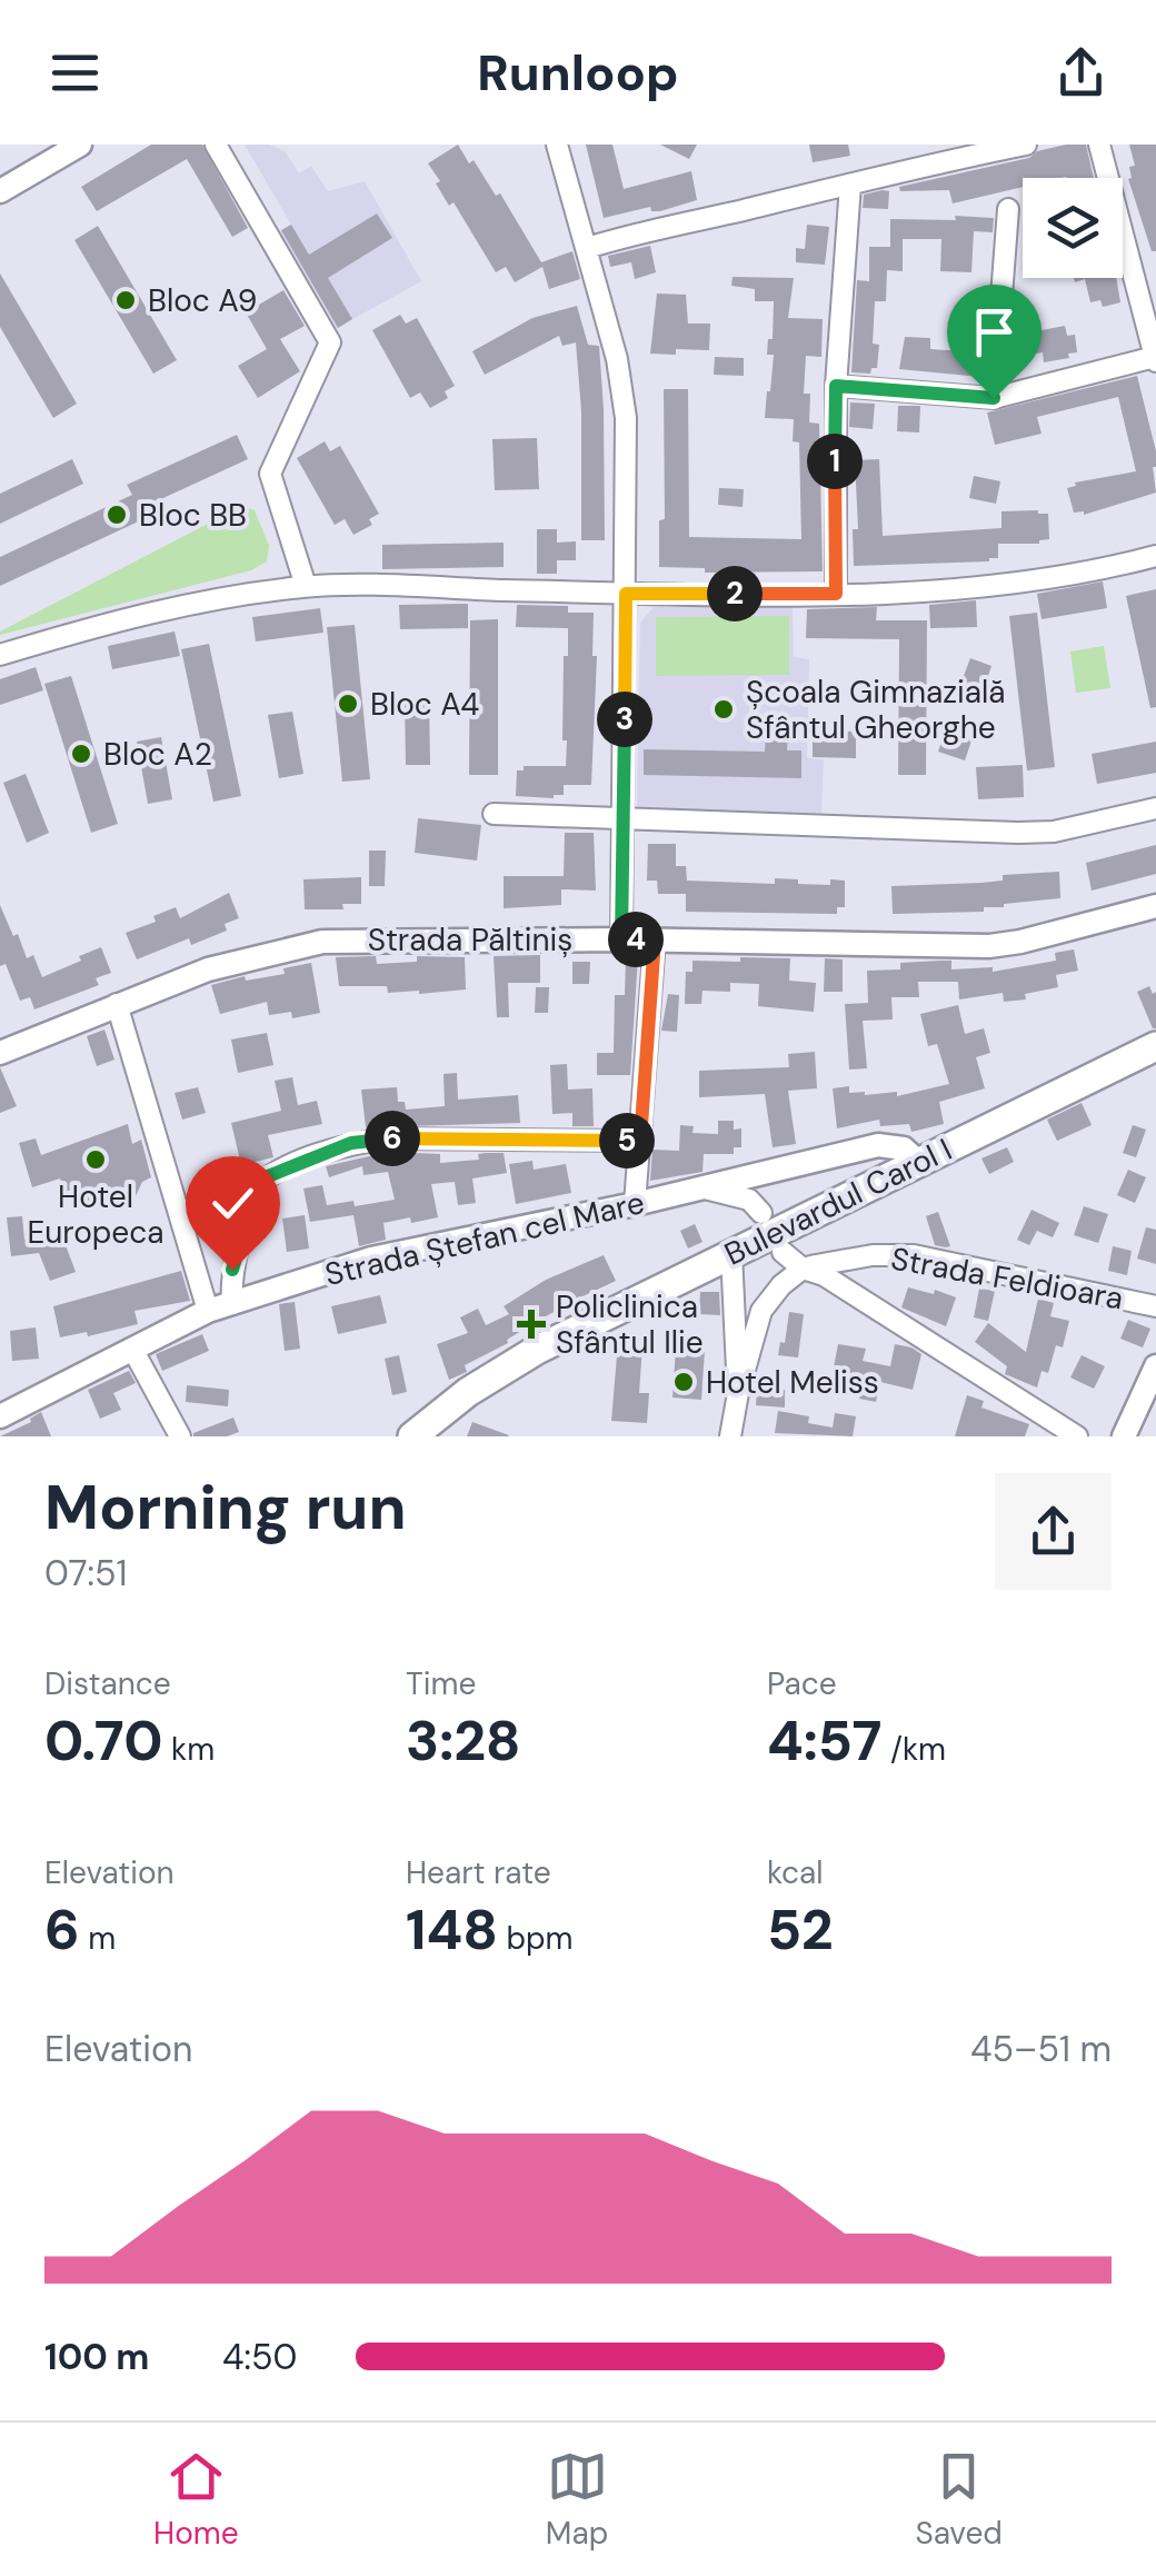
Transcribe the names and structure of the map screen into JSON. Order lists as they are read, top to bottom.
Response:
{
  "streets": {
    "main road": ["Bulevardul Carol I"],
    "street": ["Strada Păltiniș", "Strada Ștefan cel Mare", "Strada Feldioara"]
  },
  "crossings": [
    ["Bulevardul Carol I", "Strada Ștefan cel Mare"]
  ],
  "places": {
    "other": [
      "Bloc A9",
      "Bloc BB",
      "Bloc A4",
      "Școala Gimnazială Sfântul Gheorghe",
      "Bloc A2",
      "Hotel Europeca",
      "Hotel Meliss"
    ],
    "health": ["Policlinica Sfântul Ilie"]
  },
  "page": {
    "header": "Runloop",
    "pins": [
      "1",
      "2",
      "3",
      "4",
      "6",
      "5"
    ],
    "heading": ["Morning run", "07:51"],
    "stats": [
      ["Distance", "0.70 km"],
      ["Time", "3:28"],
      ["Pace", "4:57 /km"],
      ["Elevation", "6 m"],
      ["Heart rate", "148 bpm"],
      ["kcal", "52"]
    ],
    "chart": ["Elevation", "45–51 m"],
    "list": [
      {
        "name": "100 m",
        "note": "4:50"
      }
    ],
    "tabs": ["Home", "Map", "Saved"]
  }
}
